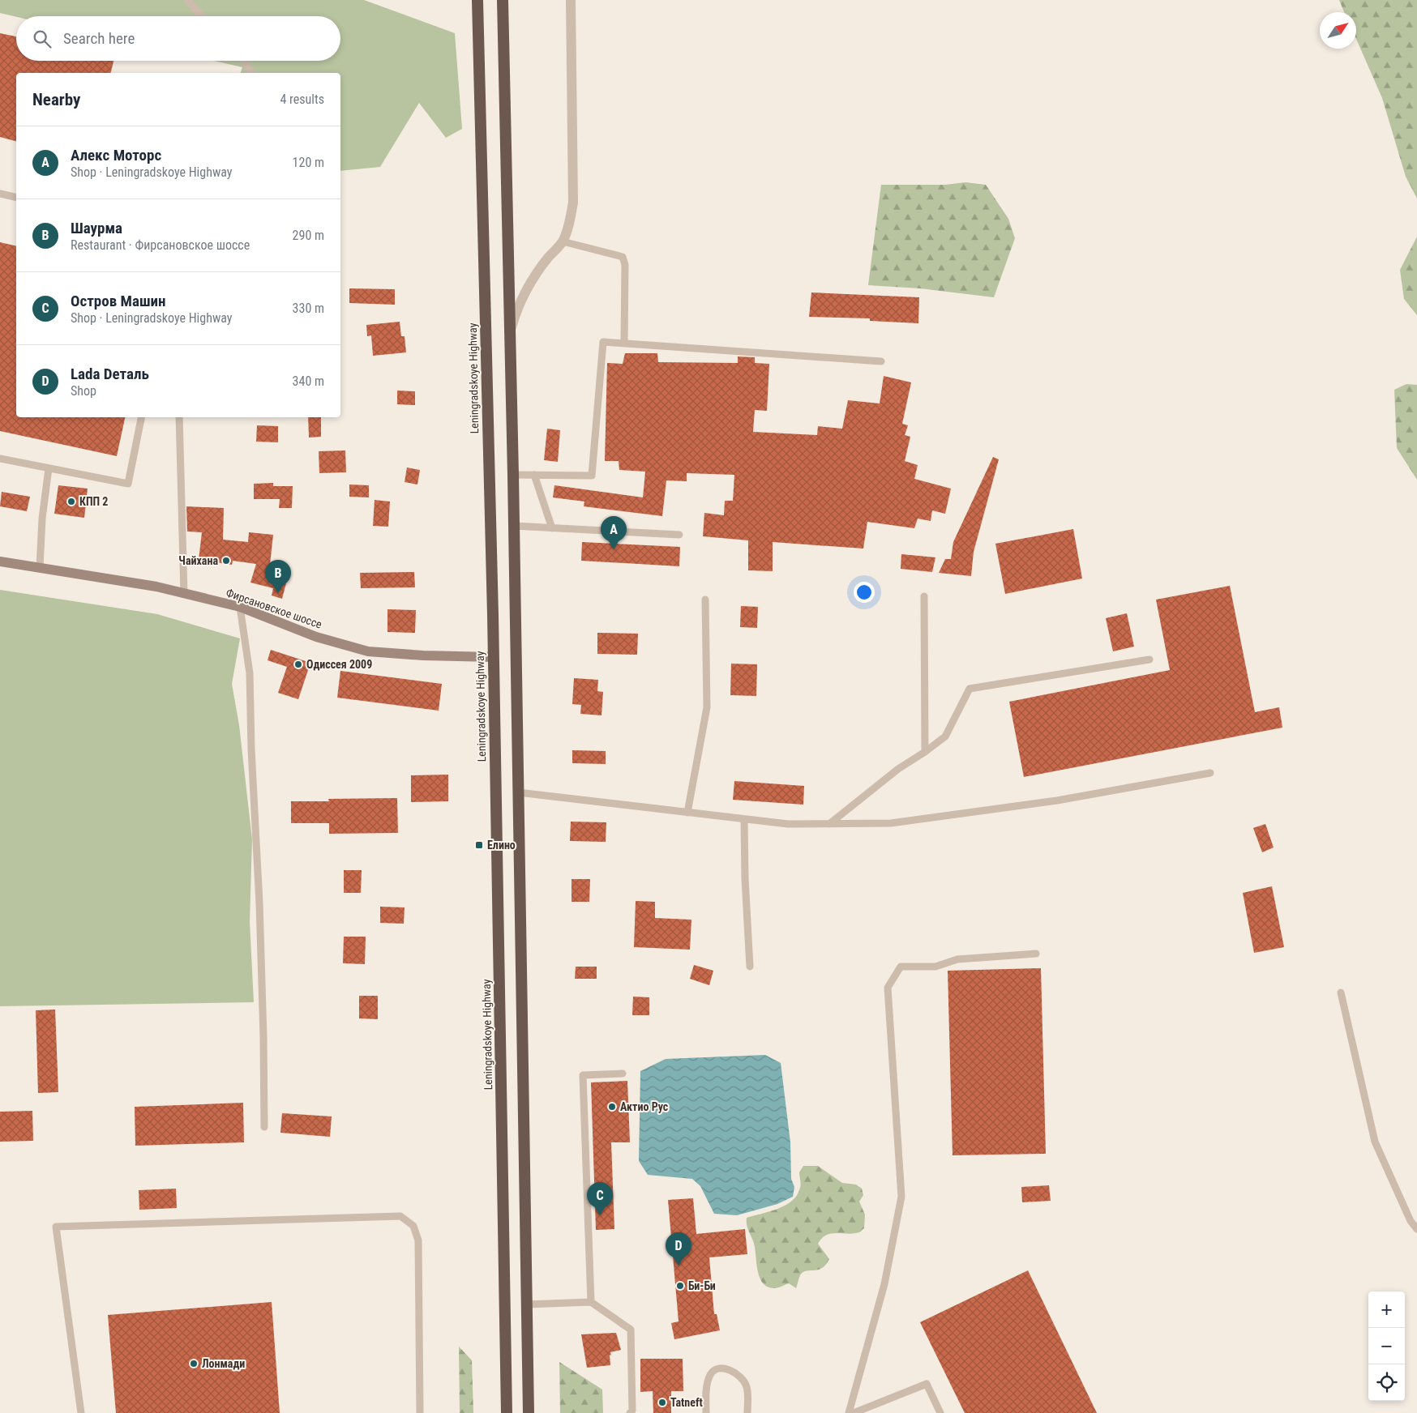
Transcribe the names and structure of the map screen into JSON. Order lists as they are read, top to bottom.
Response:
{
  "streets": {
    "highway": ["Leningradskoye Highway"],
    "main road": ["Фирсановское шоссе"]
  },
  "crossings": [
    ["Leningradskoye Highway", "Фирсановское шоссе"]
  ],
  "places": {
    "other": [
      "КПП 2",
      "Чайхана",
      "Одиссея 2009",
      "Актио Рус",
      "Би-Би",
      "Лонмади",
      "Tatneft"
    ],
    "transit": ["Елино"]
  },
  "north": "top right",
  "page": {
    "search": "Search here",
    "heading": ["Nearby", "4 results"],
    "list": [
      {
        "mark": "A",
        "name": "Алекс Моторс",
        "note": "Shop · Leningradskoye Highway",
        "value": "120 m"
      },
      {
        "mark": "B",
        "name": "Шаурма",
        "note": "Restaurant · Фирсановское шоссе",
        "value": "290 m"
      },
      {
        "mark": "C",
        "name": "Остров Машин",
        "note": "Shop · Leningradskoye Highway",
        "value": "330 m"
      },
      {
        "mark": "D",
        "name": "Lada Dеталь",
        "note": "Shop",
        "value": "340 m"
      }
    ],
    "pins": [
      "A",
      "B",
      "C",
      "D"
    ],
    "map_buttons": ["+", "−"]
  }
}
